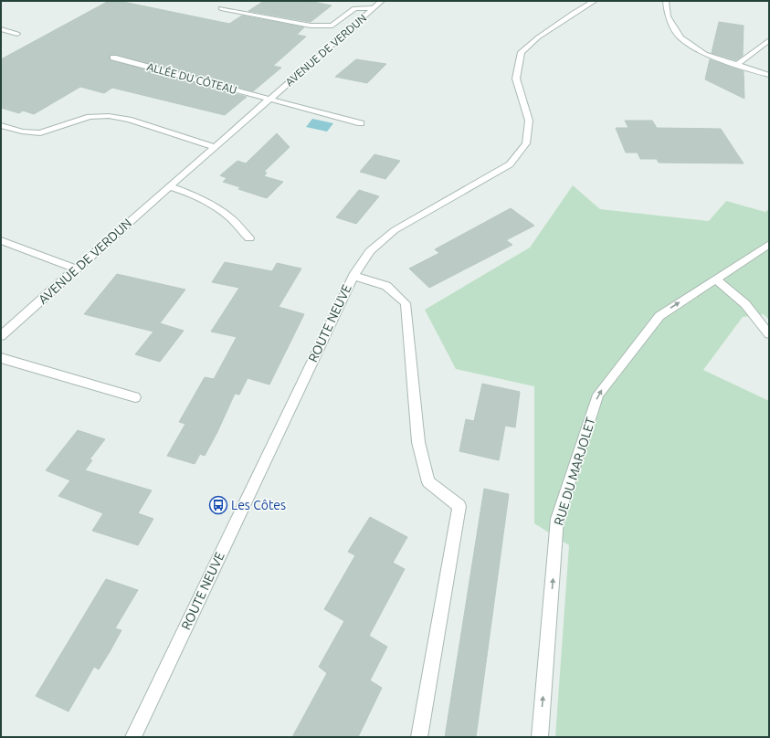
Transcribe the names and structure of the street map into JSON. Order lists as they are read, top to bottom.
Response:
{
  "streets": {
    "street": [
      "AVENUE DE VERDUN",
      "ALLÉE DU CÔTEAU",
      "ROUTE NEUVE",
      "RUE DU MARJOLET"
    ]
  },
  "crossings": [
    ["AVENUE DE VERDUN", "ALLÉE DU CÔTEAU"]
  ],
  "one_way": ["RUE DU MARJOLET"],
  "places": {
    "bus stop": ["Les Côtes"]
  }
}
